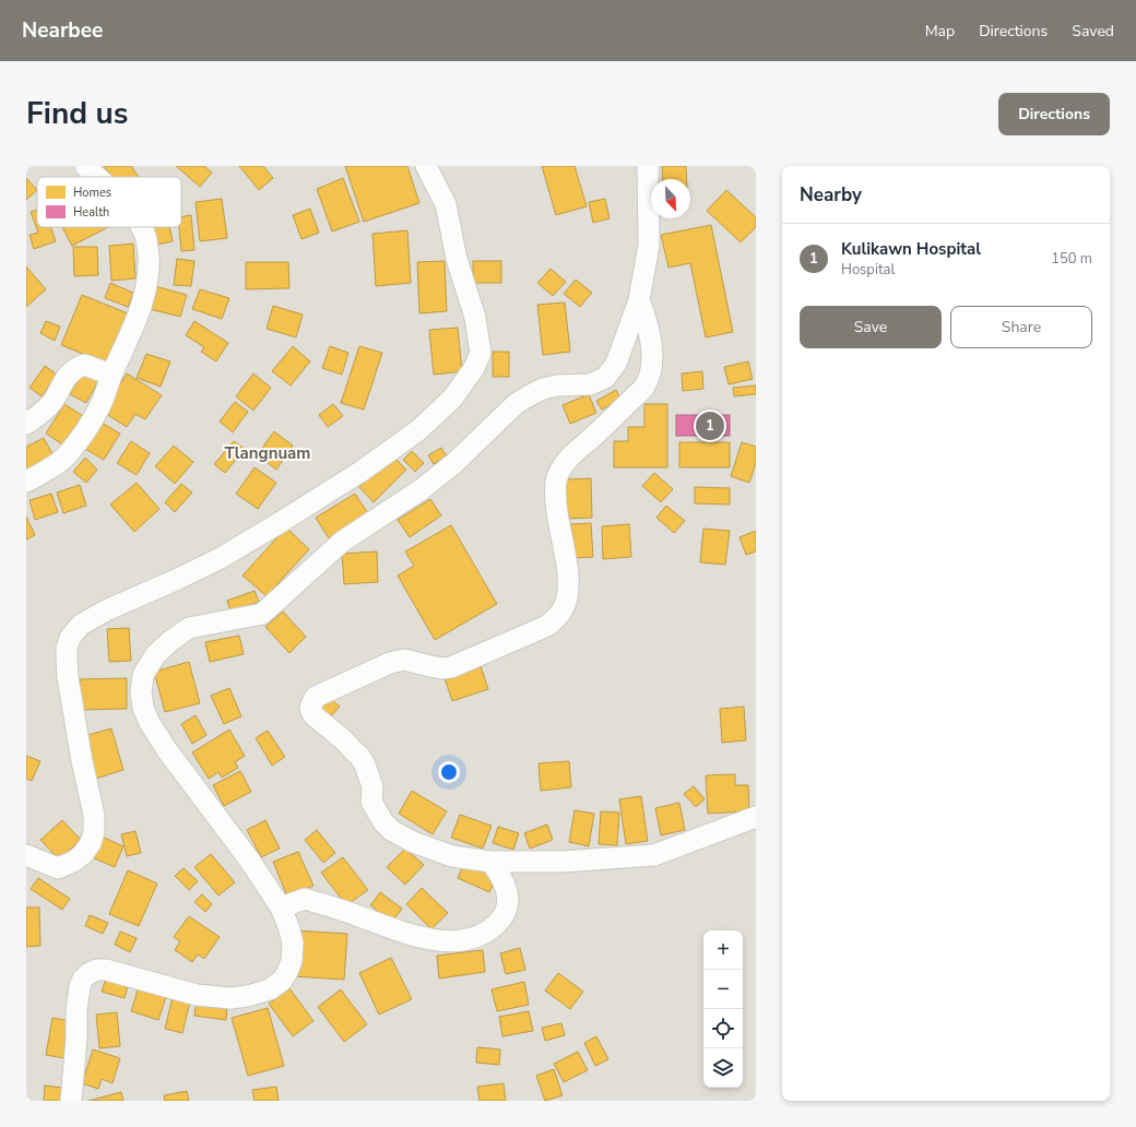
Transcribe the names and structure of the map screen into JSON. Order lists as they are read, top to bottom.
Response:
{
  "districts": ["Tlangnuam"],
  "legend": ["Homes", "Health"],
  "north": "bottom right",
  "page": {
    "header": "Nearbee",
    "nav": ["Map", "Directions", "Saved"],
    "title": "Find us",
    "buttons": [
      "Directions",
      ["Save", "Share"]
    ],
    "heading": "Nearby",
    "list": [
      {
        "mark": "1",
        "name": "Kulikawn Hospital",
        "note": "Hospital",
        "value": "150 m"
      }
    ],
    "pins": "1",
    "map_buttons": ["+", "−"]
  }
}
